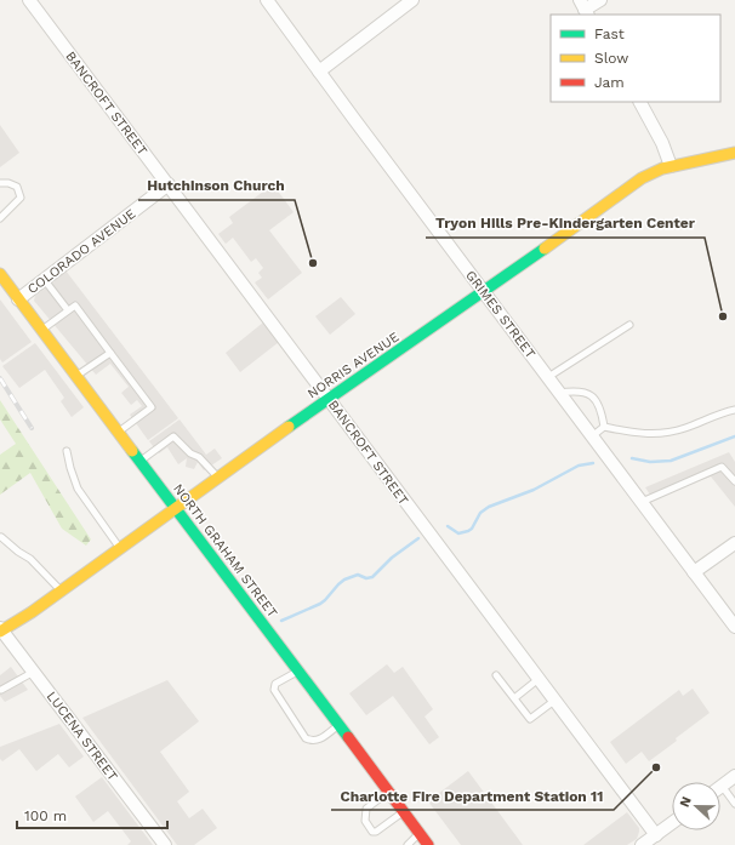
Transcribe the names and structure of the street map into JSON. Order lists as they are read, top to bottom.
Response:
{
  "streets": {
    "street": [
      "BANCROFT STREET",
      "COLORADO AVENUE",
      "GRIMES STREET",
      "NORRIS AVENUE",
      "NORTH GRAHAM STREET",
      "LUCENA STREET"
    ]
  },
  "crossings": [
    ["BANCROFT STREET", "COLORADO AVENUE"],
    ["BANCROFT STREET", "NORRIS AVENUE"],
    ["COLORADO AVENUE", "NORTH GRAHAM STREET"],
    ["GRIMES STREET", "NORRIS AVENUE"],
    ["NORRIS AVENUE", "NORTH GRAHAM STREET"],
    ["NORRIS AVENUE", "LUCENA STREET"]
  ],
  "places": ["Hutchinson Church", "Tryon Hills Pre-Kindergarten Center", "Charlotte Fire Department Station 11"],
  "legend": ["Fast", "Slow", "Jam"],
  "scale_bar": "100 m",
  "north": "left"
}
